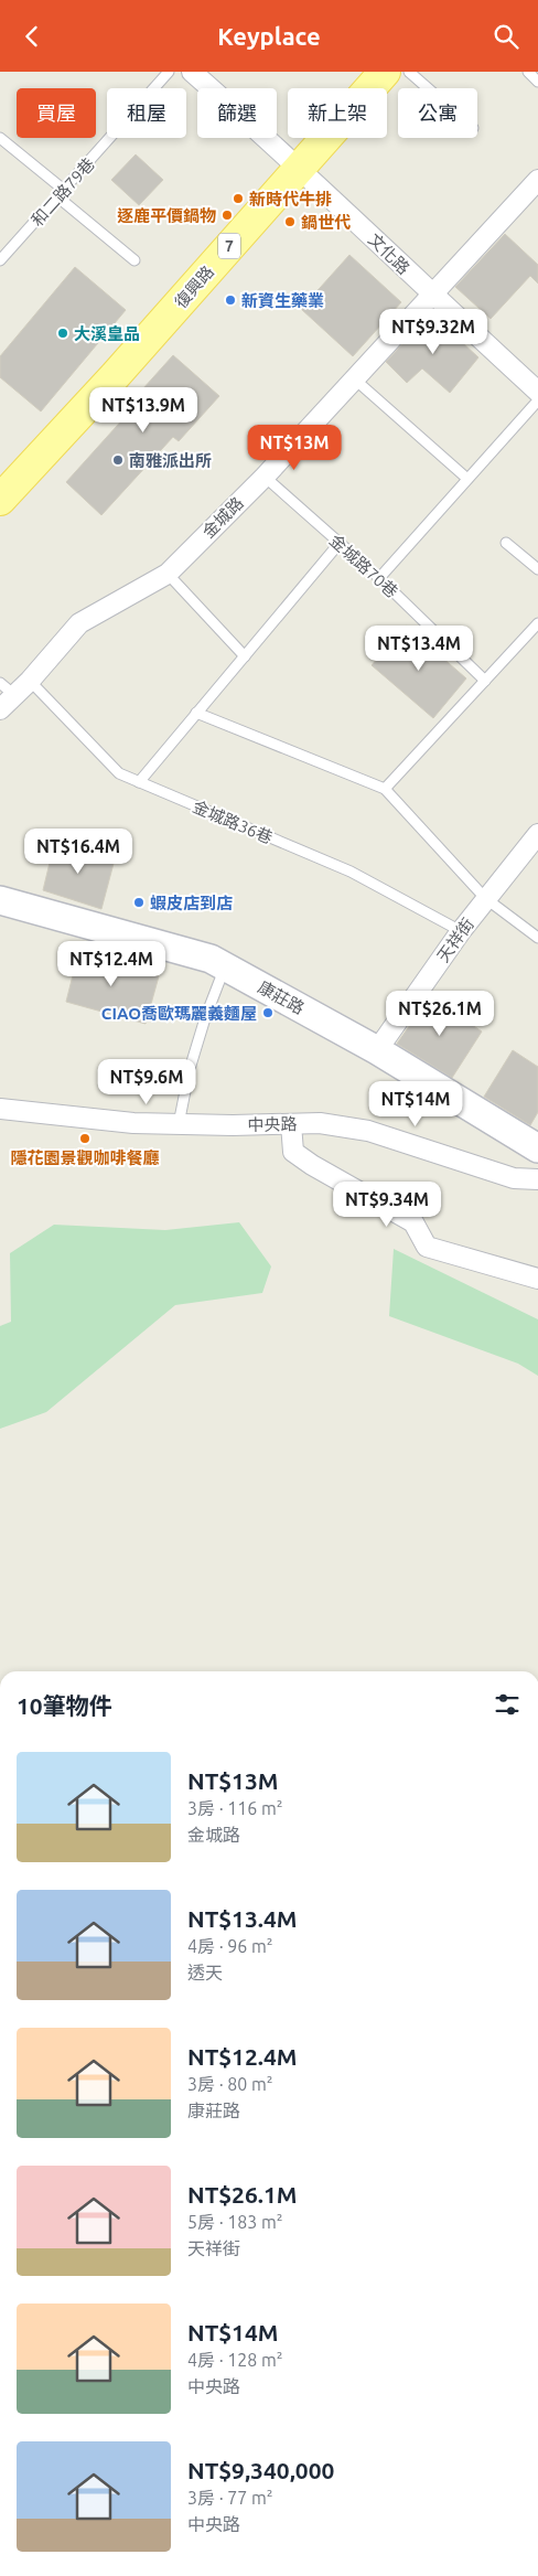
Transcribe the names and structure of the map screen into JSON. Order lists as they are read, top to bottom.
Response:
{
  "streets": {
    "main road": ["7", "復興路"],
    "street": [
      "文化路",
      "金城路",
      "天祥街",
      "康莊路",
      "中央路"
    ],
    "lane": ["和二路79巷", "金城路70巷", "金城路36巷"]
  },
  "crossings": [
    ["文化路", "復興路"],
    ["文化路", "金城路"],
    ["金城路", "金城路70巷"],
    ["金城路", "金城路36巷"],
    ["金城路36巷", "天祥街"],
    ["天祥街", "康莊路"]
  ],
  "places": [
    "新時代牛排",
    "逐鹿平價鍋物",
    "鍋世代",
    "新資生藥業",
    "大溪皇品",
    "南雅派出所",
    "蝦皮店到店",
    "CIAO喬歐瑪麗義麵屋",
    "隱花園景觀咖啡餐廳"
  ],
  "page": {
    "header": "Keyplace",
    "chip": [
      "買屋",
      "租屋",
      "篩選",
      "新上架",
      "公寓"
    ],
    "price": [
      "NT$9.32M",
      "NT$13.9M",
      "NT$13M",
      "NT$13.4M",
      "NT$16.4M",
      "NT$12.4M",
      "NT$26.1M",
      "NT$9.6M",
      "NT$14M",
      "NT$9.34M"
    ],
    "heading": "10筆物件",
    "list": [
      {
        "name": "NT$13M",
        "note": "3房 · 116 m² · 金城路"
      },
      {
        "name": "NT$13.4M",
        "note": "4房 · 96 m² · 透天"
      },
      {
        "name": "NT$12.4M",
        "note": "3房 · 80 m² · 康莊路"
      },
      {
        "name": "NT$26.1M",
        "note": "5房 · 183 m² · 天祥街"
      },
      {
        "name": "NT$14M",
        "note": "4房 · 128 m² · 中央路"
      },
      {
        "name": "NT$9,340,000",
        "note": "3房 · 77 m² · 中央路"
      }
    ]
  }
}
